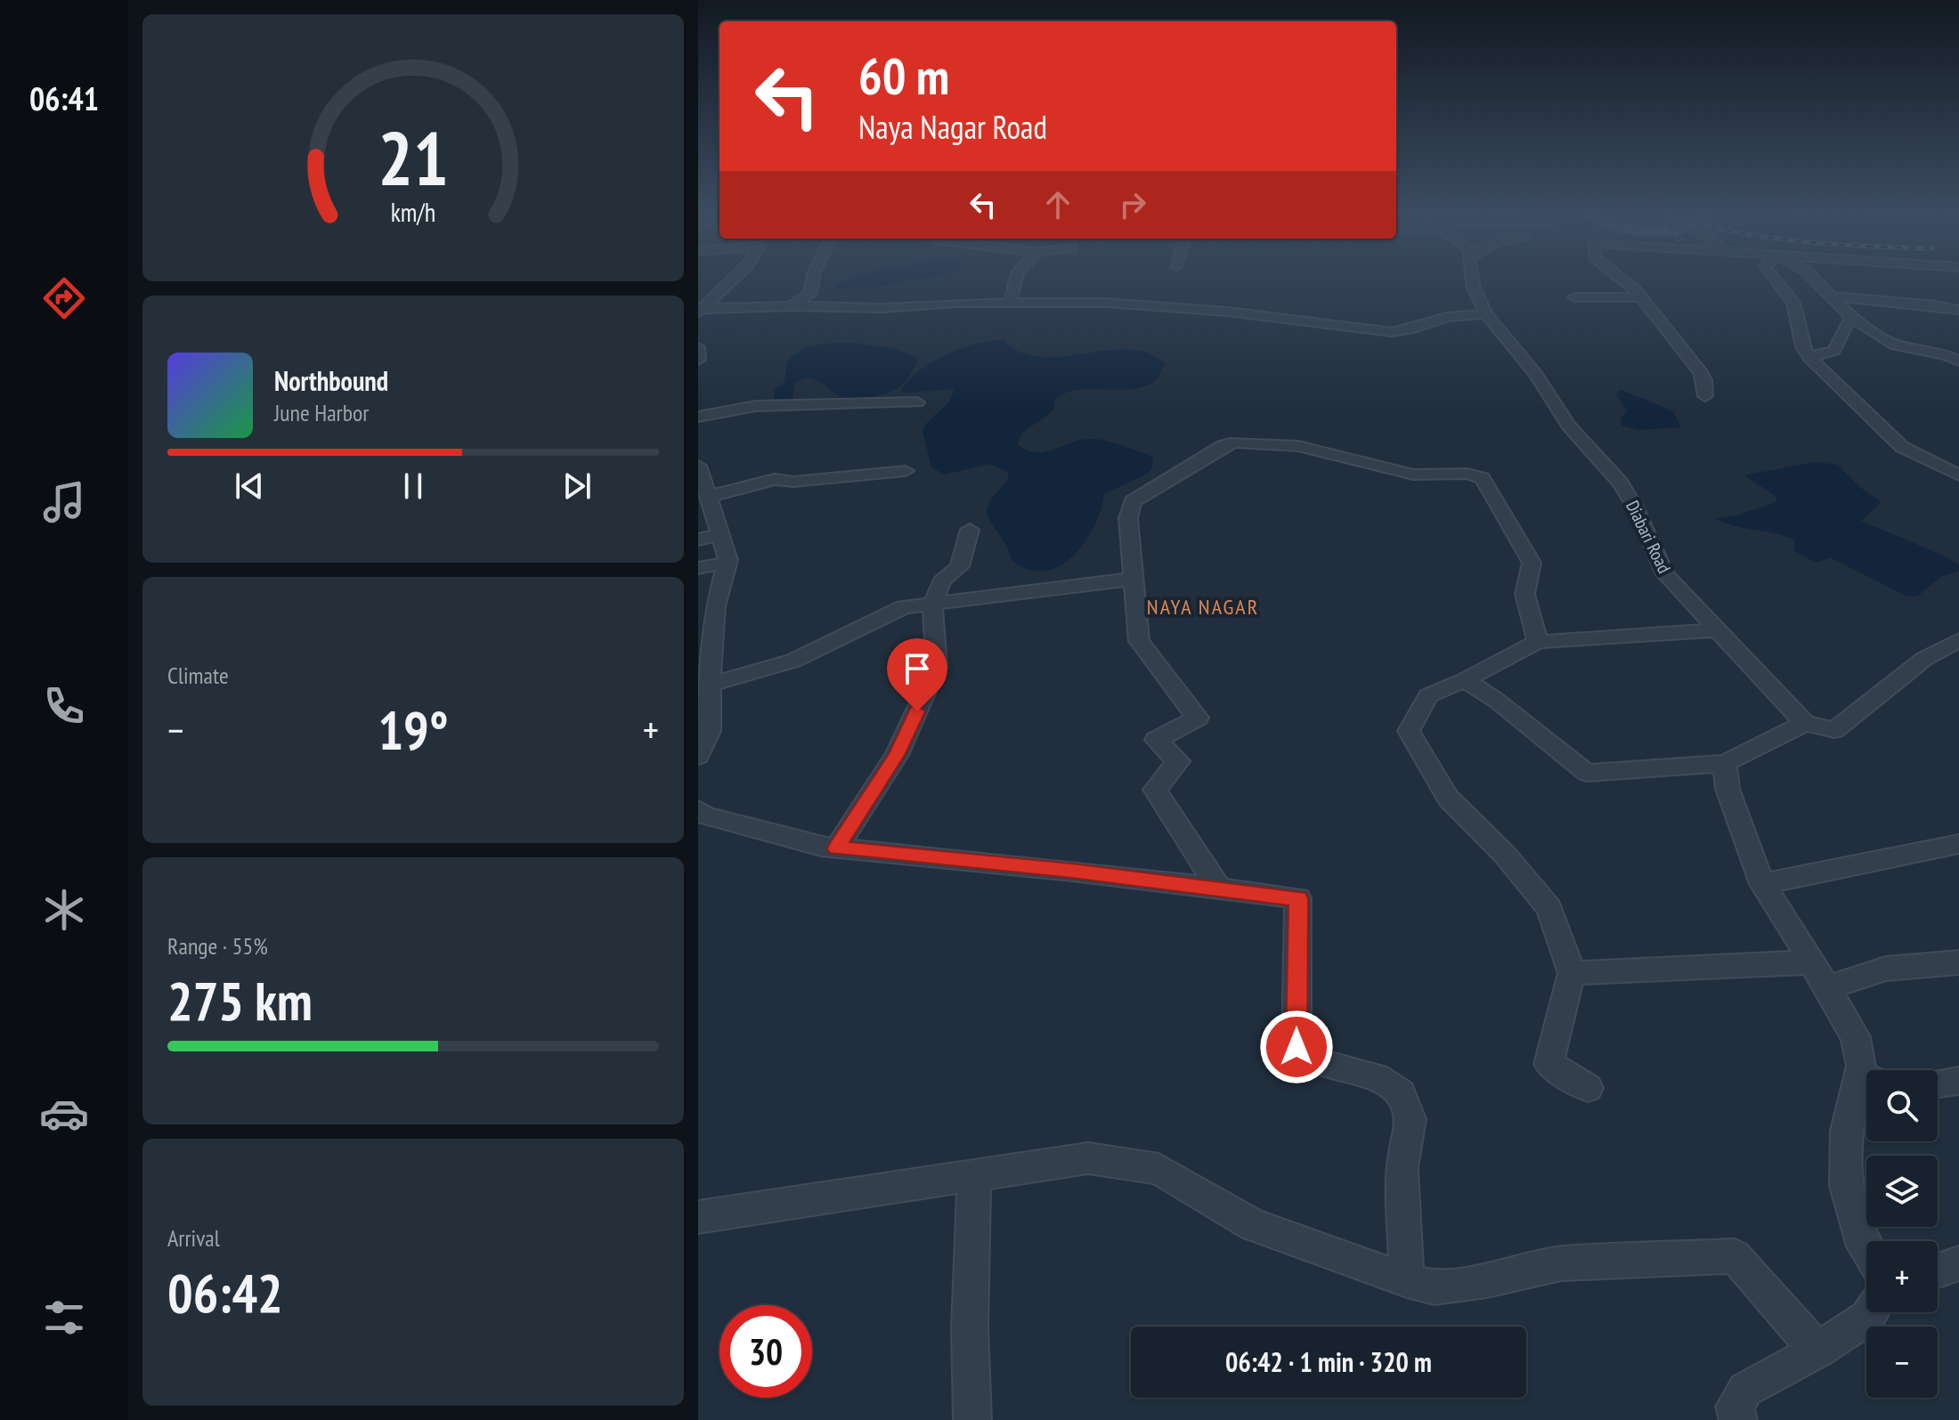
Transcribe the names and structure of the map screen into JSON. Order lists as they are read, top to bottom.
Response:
{
  "streets": {
    "street": ["Diabari Road"]
  },
  "districts": ["NAYA NAGAR"],
  "page": {
    "tabs": "06:41",
    "turn": ["60 m", "Naya Nagar Road"],
    "song": ["Northbound", "June Harbor"],
    "tile": [
      "Climate",
      ["Range · 55%", "275 km"],
      ["Arrival", "06:42"]
    ],
    "heat": ["−", "19°", "+"],
    "map_buttons": ["+", "−"],
    "limit": "30",
    "trip": "06:42 · 1 min · 320 m",
    "gauge": ["21", "km/h"]
  }
}
